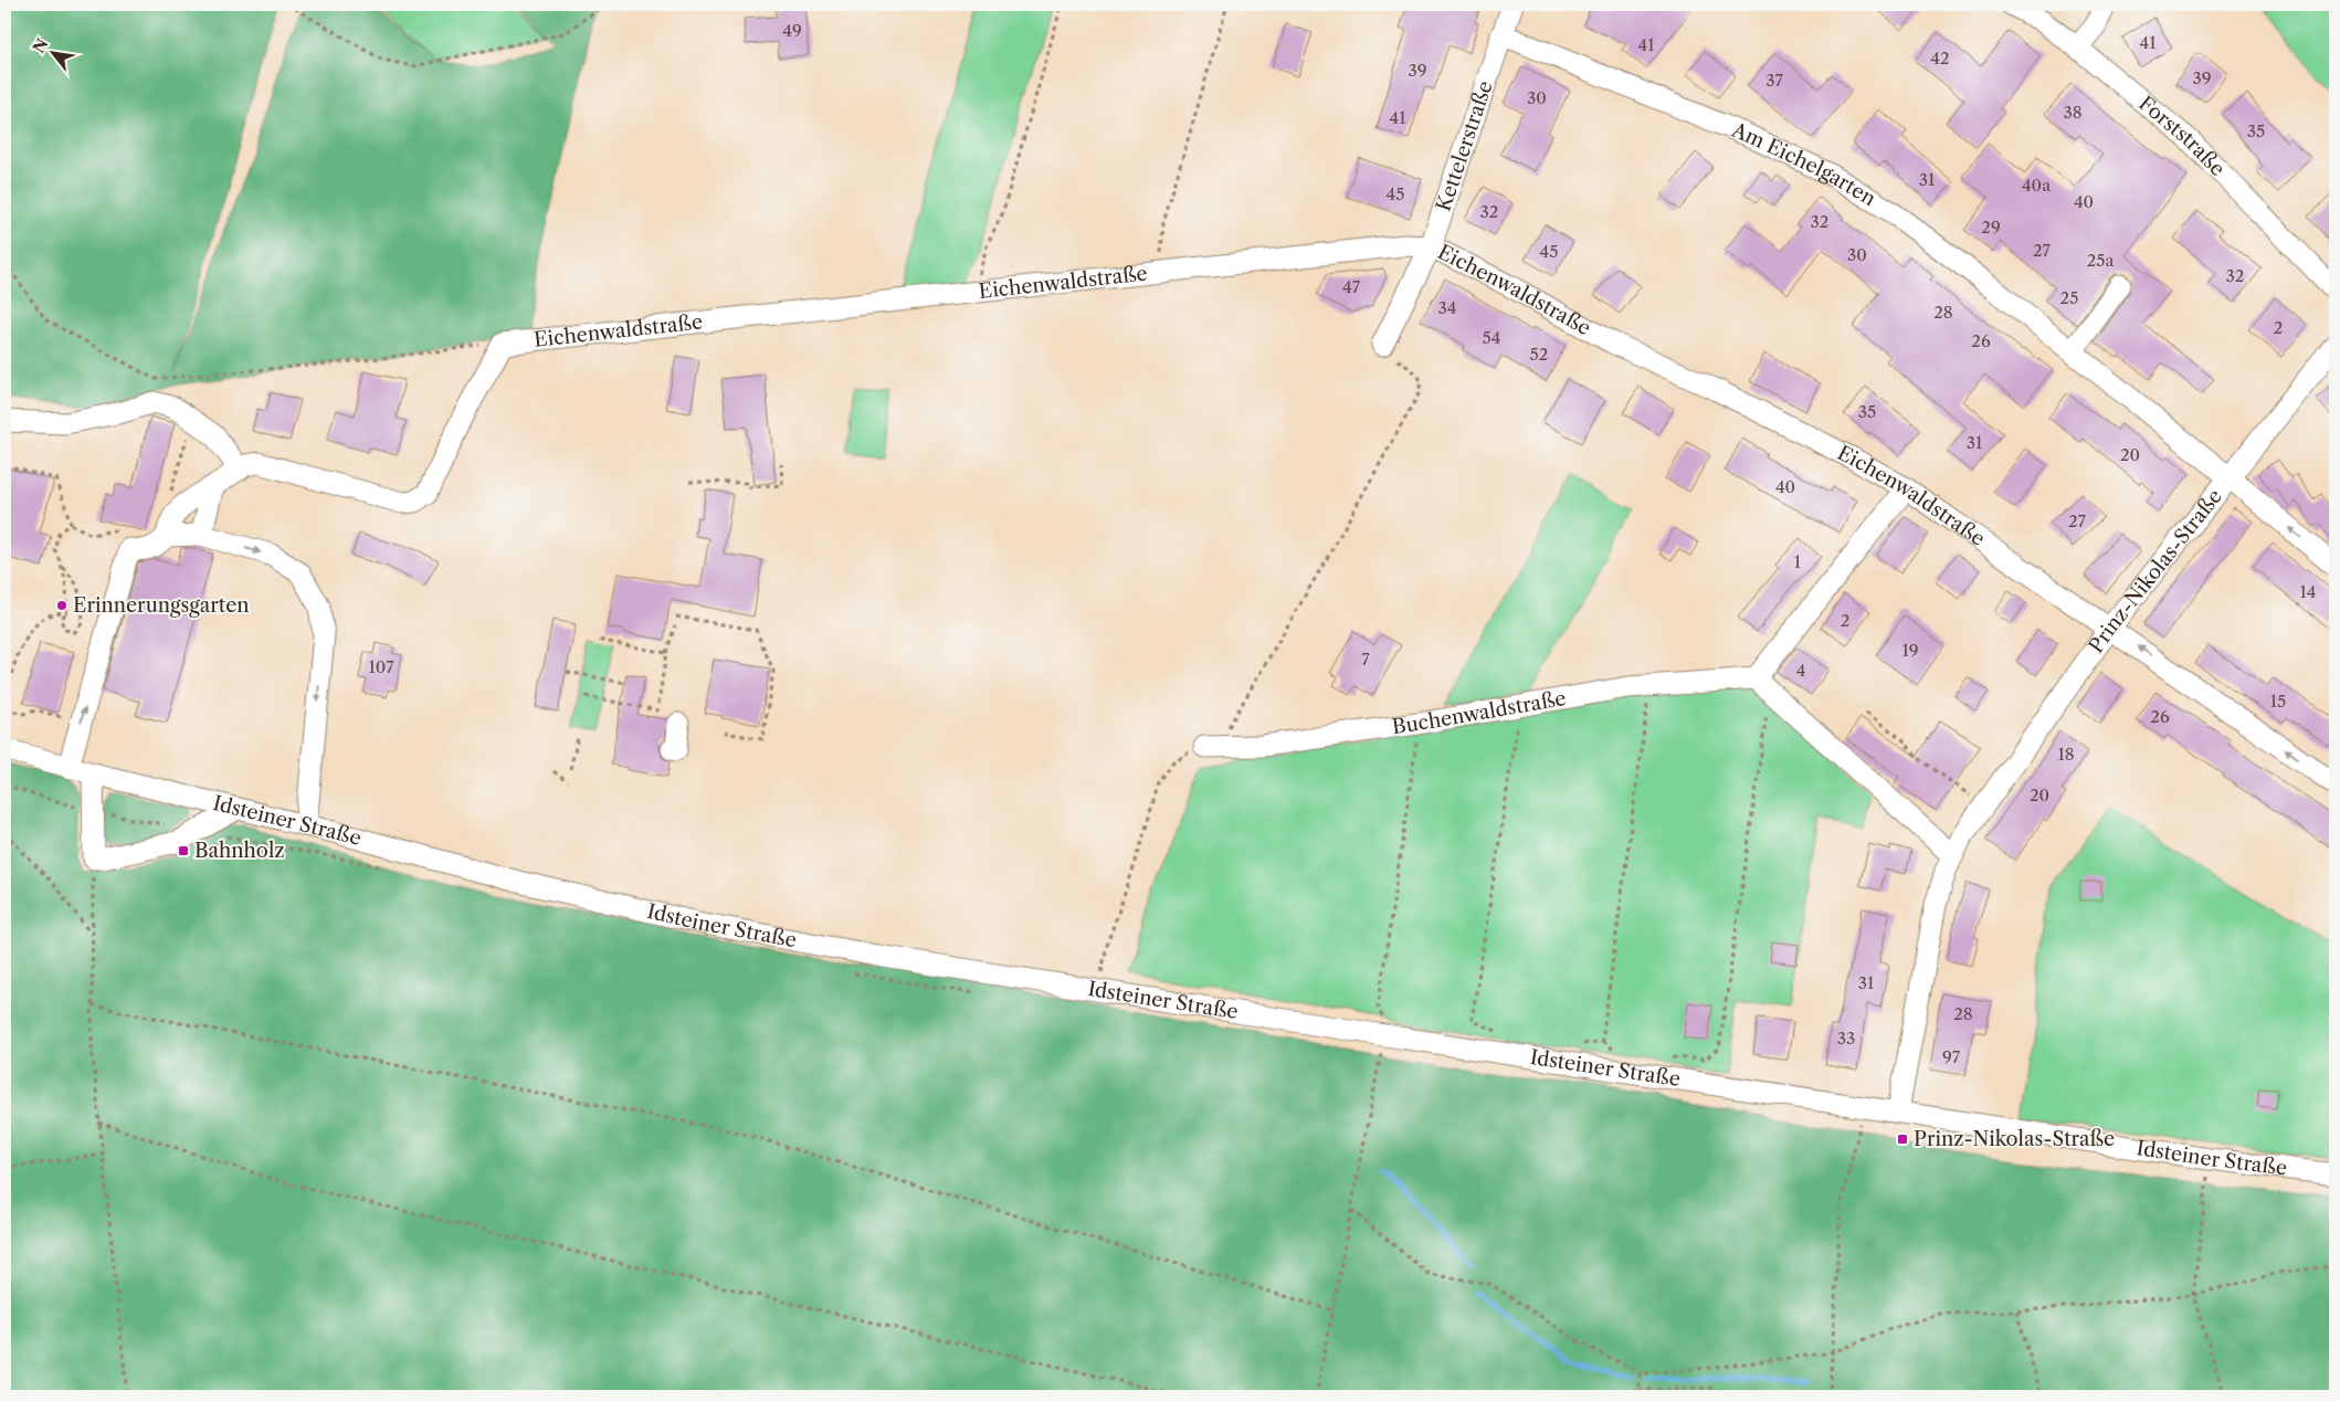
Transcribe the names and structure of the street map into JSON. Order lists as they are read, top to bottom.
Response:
{
  "streets": {
    "street": [
      "Forststraße",
      "Kettelerstraße",
      "Am Eichelgarten",
      "Eichenwaldstraße",
      "Prinz-Nikolas-Straße",
      "Buchenwaldstraße",
      "Idsteiner Straße"
    ]
  },
  "crossings": [
    ["Kettelerstraße", "Am Eichelgarten"],
    ["Kettelerstraße", "Eichenwaldstraße"],
    ["Am Eichelgarten", "Prinz-Nikolas-Straße"],
    ["Eichenwaldstraße", "Prinz-Nikolas-Straße"],
    ["Prinz-Nikolas-Straße", "Idsteiner Straße"]
  ],
  "places": {
    "other": ["Erinnerungsgarten"],
    "transit": ["Bahnholz", "Prinz-Nikolas-Straße"]
  },
  "house_numbers": [
    "49",
    "41",
    "41",
    "42",
    "39",
    "39",
    "37",
    "30",
    "38",
    "41",
    "35",
    "31",
    "40a",
    "45",
    "40",
    "32",
    "32",
    "29",
    "27",
    "45",
    "30",
    "25a",
    "32",
    "47",
    "25",
    "34",
    "28",
    "2",
    "54",
    "26",
    "52",
    "35",
    "31",
    "20",
    "40",
    "27",
    "1",
    "14",
    "2",
    "19",
    "7",
    "107",
    "4",
    "15",
    "26",
    "18",
    "20",
    "31",
    "28",
    "33",
    "97"
  ],
  "north": "top left"
}
